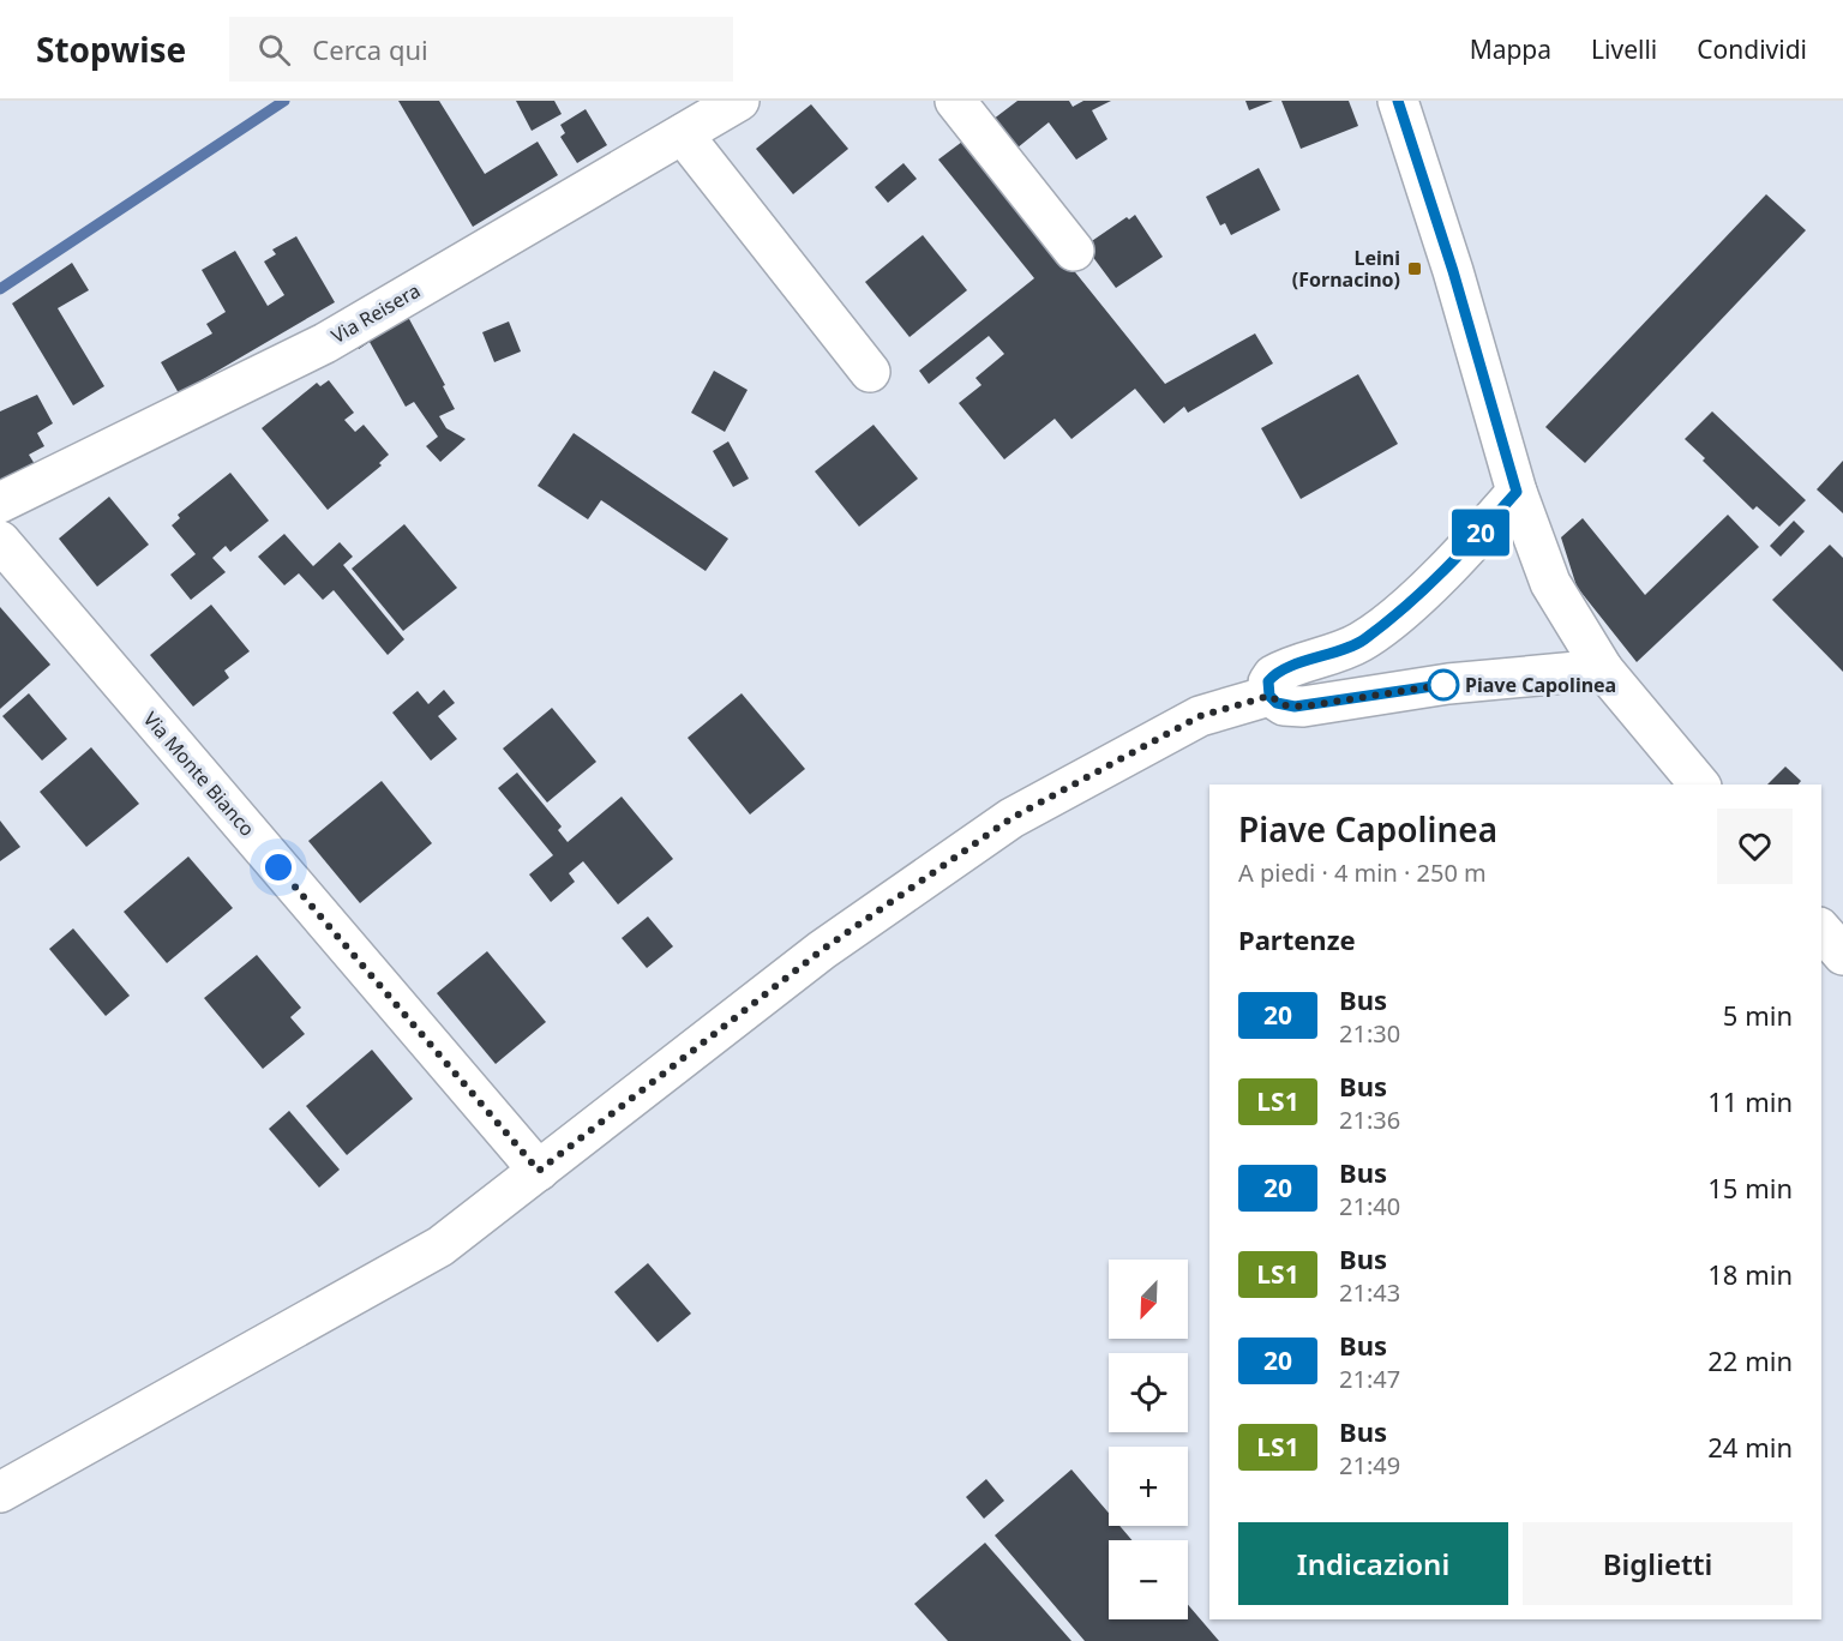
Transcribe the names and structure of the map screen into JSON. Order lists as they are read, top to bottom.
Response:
{
  "streets": {
    "street": ["Via Reisera", "Via Monte Bianco"]
  },
  "places": {
    "transit": ["Leini (Fornacino)"],
    "other": ["Piave Capolinea"]
  },
  "lines": ["bus line 20"],
  "north": "bottom left",
  "page": {
    "header": "Stopwise",
    "search": "Cerca qui",
    "nav": ["Mappa", "Livelli", "Condividi"],
    "on_map": "20",
    "heading": [
      ["Piave Capolinea", "A piedi · 4 min · 250 m"],
      "Partenze"
    ],
    "list": [
      {
        "mark": "20",
        "name": "Bus",
        "note": "21:30",
        "value": "5 min"
      },
      {
        "mark": "LS1",
        "name": "Bus",
        "note": "21:36",
        "value": "11 min"
      },
      {
        "mark": "20",
        "name": "Bus",
        "note": "21:40",
        "value": "15 min"
      },
      {
        "mark": "LS1",
        "name": "Bus",
        "note": "21:43",
        "value": "18 min"
      },
      {
        "mark": "20",
        "name": "Bus",
        "note": "21:47",
        "value": "22 min"
      },
      {
        "mark": "LS1",
        "name": "Bus",
        "note": "21:49",
        "value": "24 min"
      }
    ],
    "map_buttons": ["+", "−"],
    "buttons": ["Indicazioni", "Biglietti"]
  }
}
